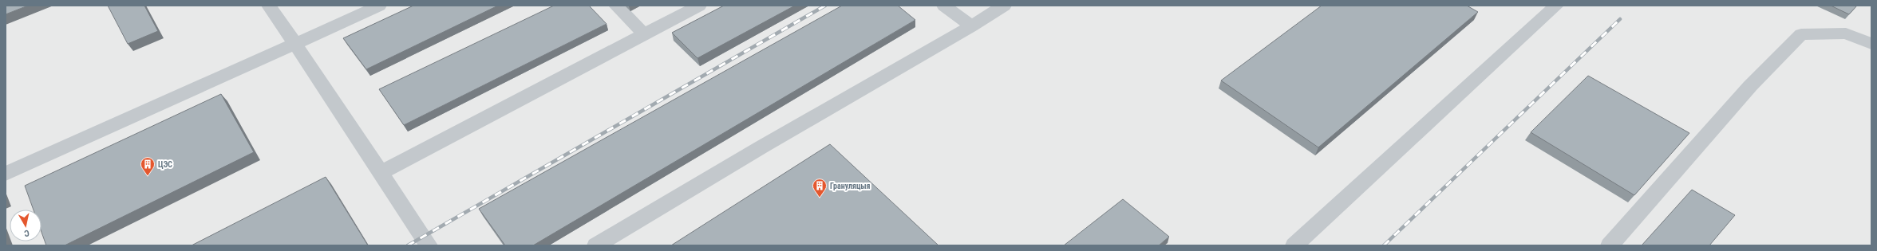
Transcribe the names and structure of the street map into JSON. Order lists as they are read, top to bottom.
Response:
{
  "places": {
    "building": ["ЦЭС", "Грануляцыя"]
  },
  "north": "bottom"
}
